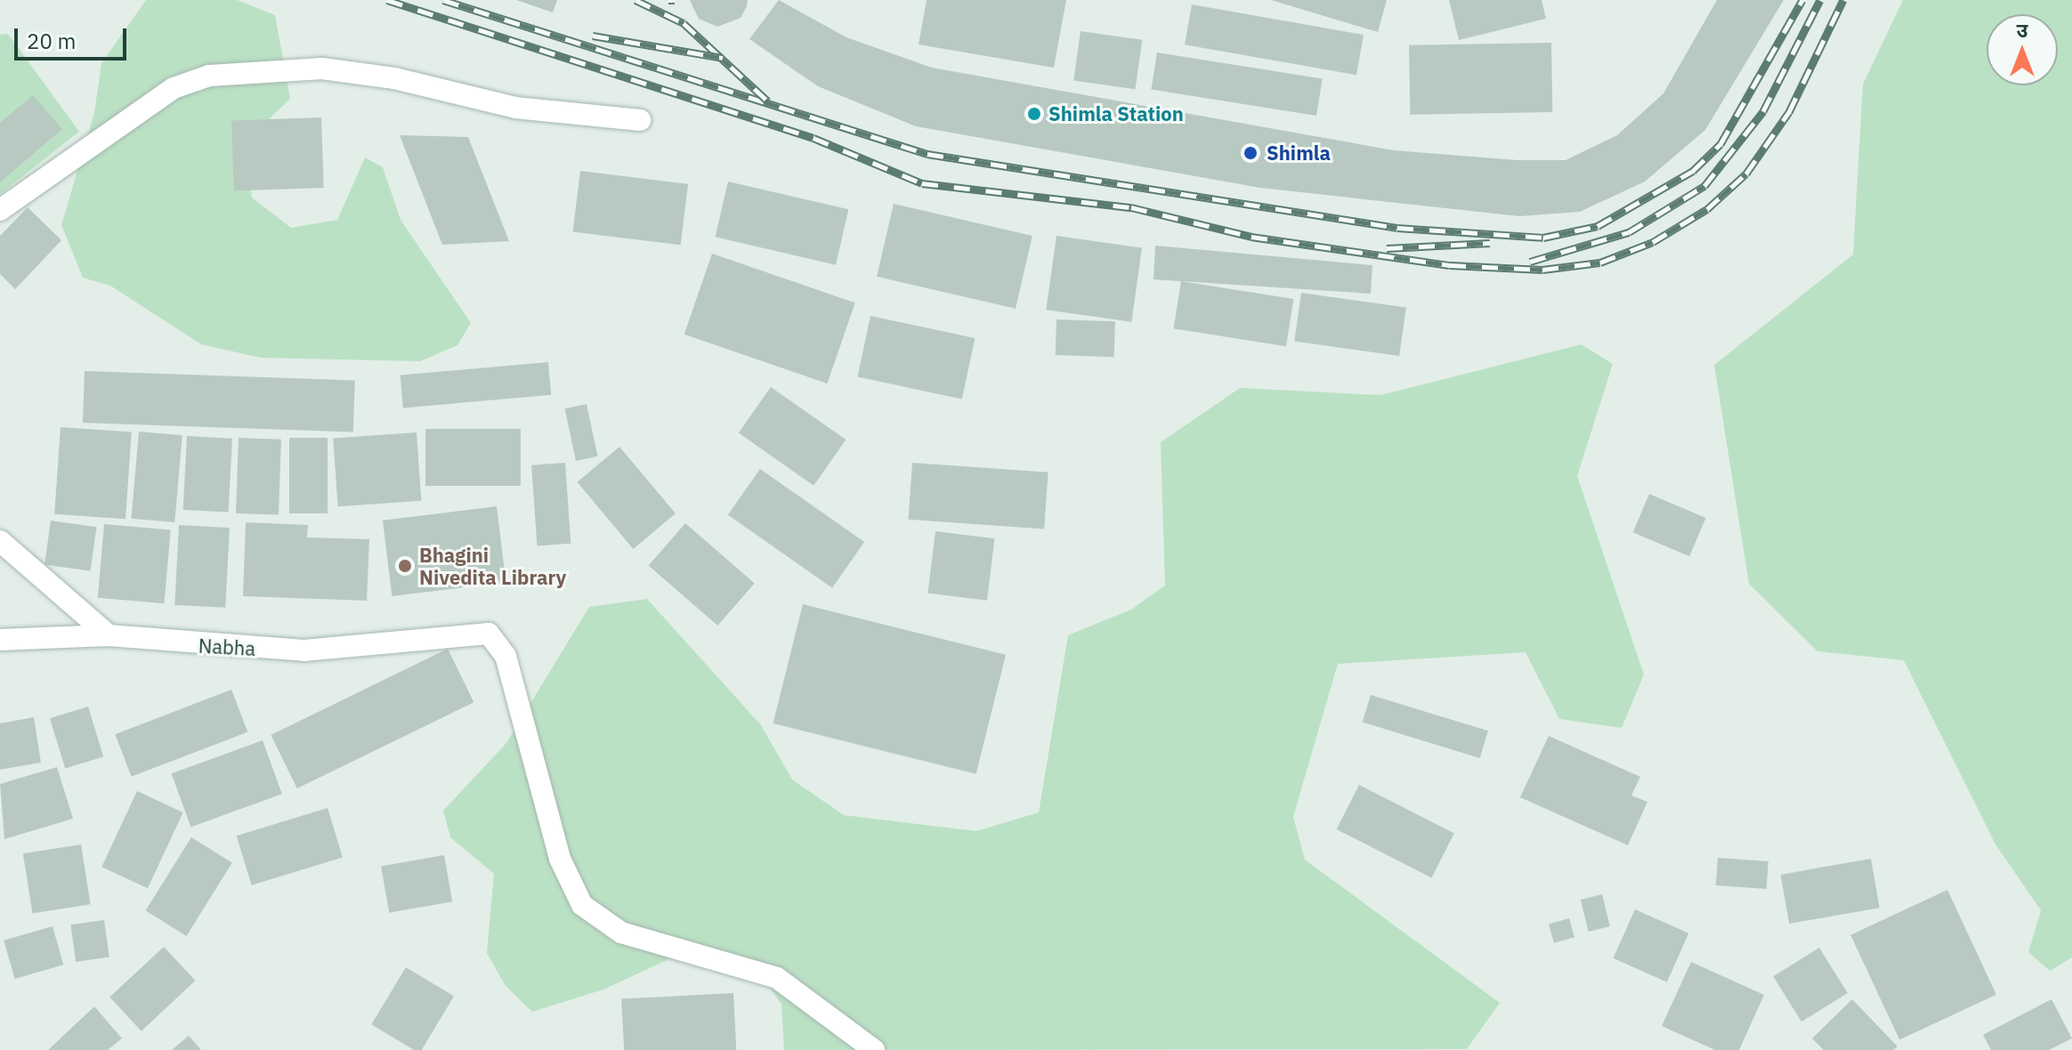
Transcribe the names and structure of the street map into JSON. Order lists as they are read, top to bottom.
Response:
{
  "streets": {
    "street": ["Nabha"]
  },
  "places": ["Shimla Station", "Shimla", "Bhagini Nivedita Library"],
  "scale_bar": "20 m",
  "north": "top"
}
